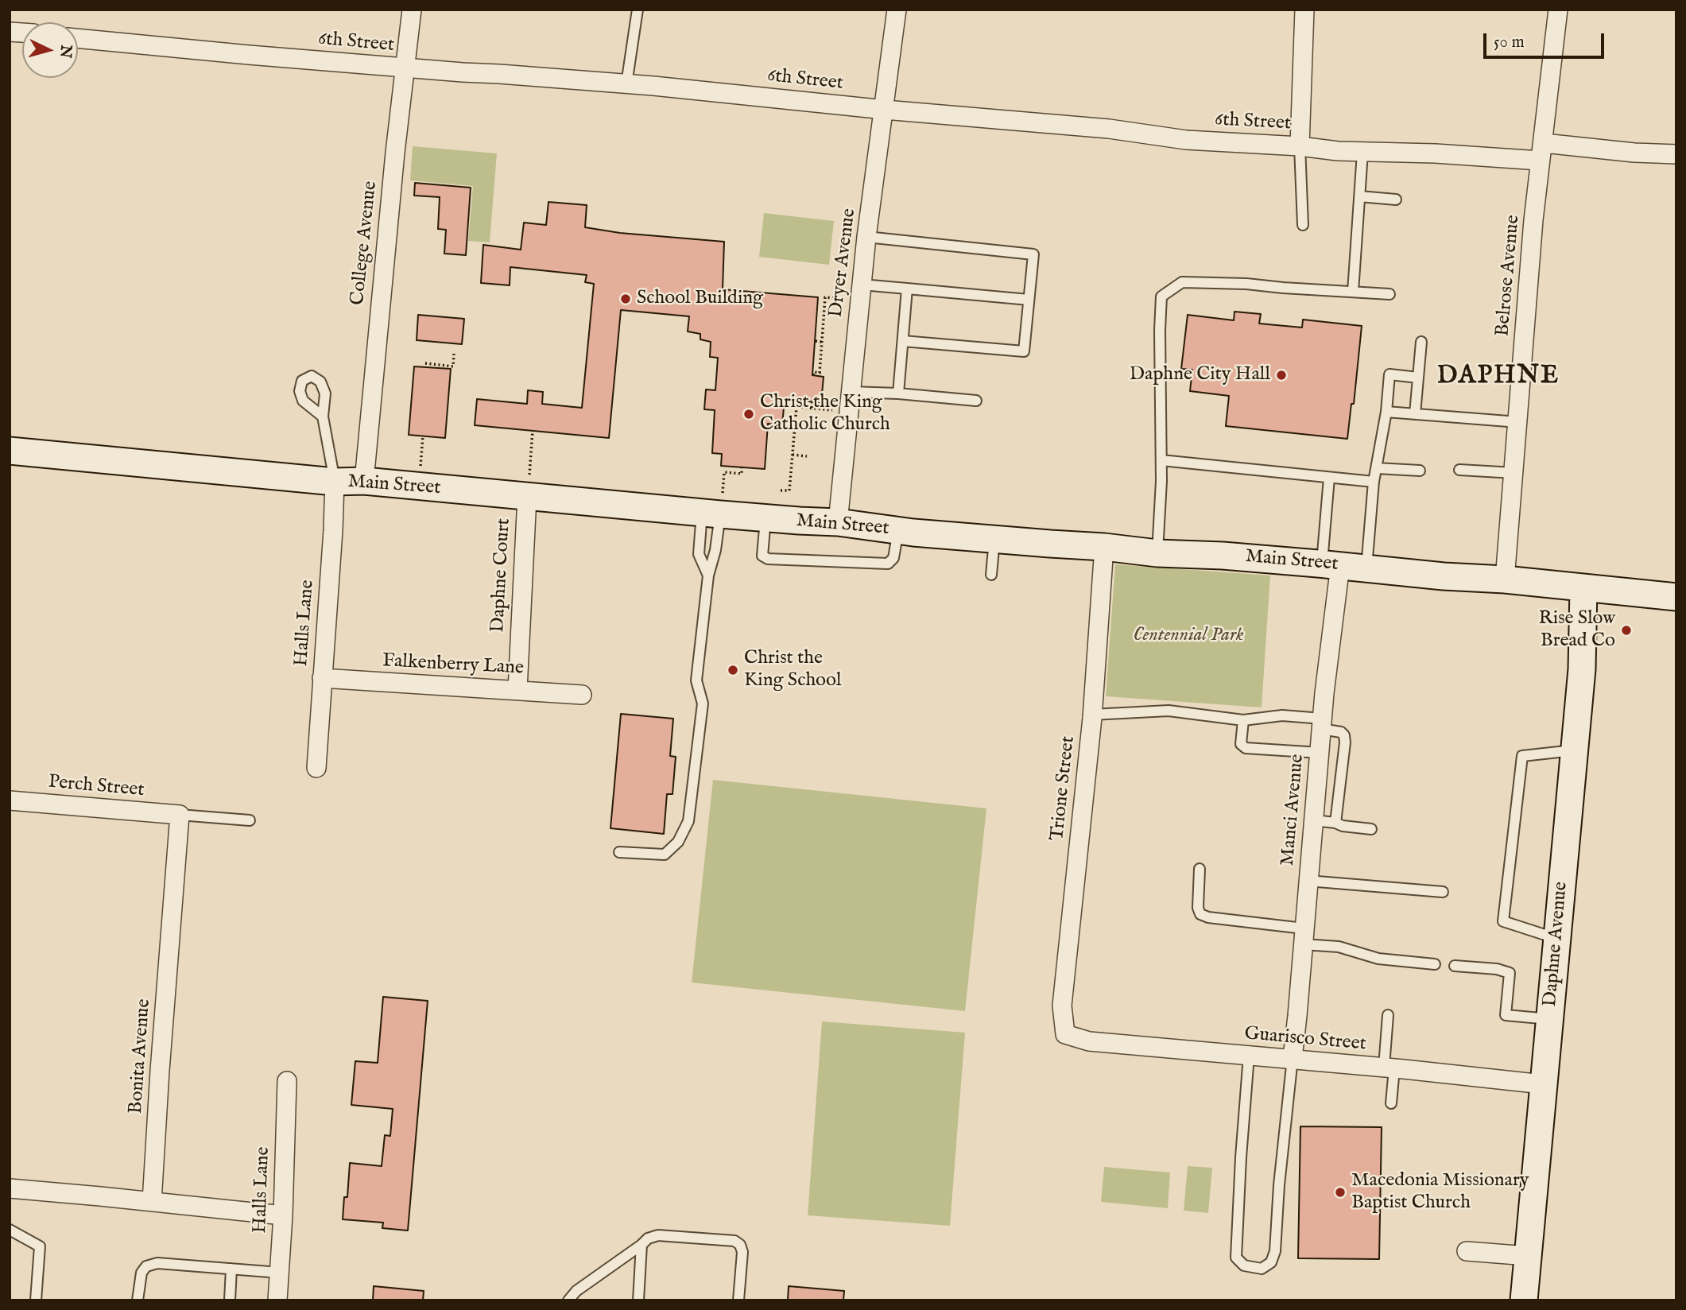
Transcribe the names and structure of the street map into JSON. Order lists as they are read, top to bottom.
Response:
{
  "streets": {
    "main road": ["Main Street", "Daphne Avenue"],
    "street": [
      "6th Street",
      "College Avenue",
      "Dryer Avenue",
      "Belrose Avenue",
      "Daphne Court",
      "Halls Lane",
      "Falkenberry Lane",
      "Perch Street",
      "Trione Street",
      "Manci Avenue",
      "Guarisco Street",
      "Bonita Avenue"
    ]
  },
  "crossings": [
    ["6th Street", "College Avenue"],
    ["6th Street", "Dryer Avenue"],
    ["6th Street", "Belrose Avenue"],
    ["College Avenue", "Main Street"],
    ["Dryer Avenue", "Main Street"],
    ["Belrose Avenue", "Main Street"],
    ["Main Street", "Daphne Court"],
    ["Main Street", "Halls Lane"],
    ["Main Street", "Trione Street"],
    ["Main Street", "Manci Avenue"],
    ["Main Street", "Daphne Avenue"],
    ["Daphne Court", "Falkenberry Lane"],
    ["Halls Lane", "Falkenberry Lane"],
    ["Perch Street", "Bonita Avenue"],
    ["Trione Street", "Guarisco Street"],
    ["Manci Avenue", "Guarisco Street"],
    ["Daphne Avenue", "Guarisco Street"]
  ],
  "districts": ["DAPHNE"],
  "parks": ["Centennial Park"],
  "places": [
    "School Building",
    "Daphne City Hall",
    "Christ the King Catholic Church",
    "Rise Slow Bread Co",
    "Christ the King School",
    "Macedonia Missionary Baptist Church"
  ],
  "scale_bar": "50 m",
  "north": "right"
}
